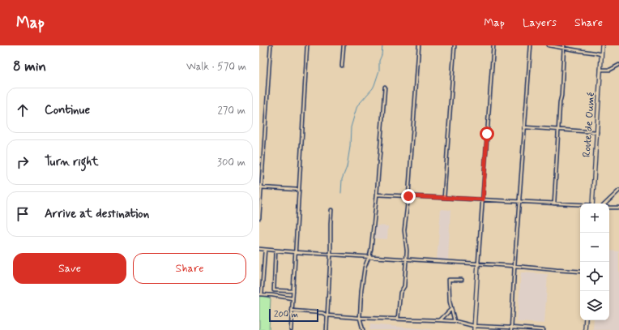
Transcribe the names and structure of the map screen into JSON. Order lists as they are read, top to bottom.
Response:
{
  "streets": {
    "street": ["Route de Oumé"]
  },
  "scale_bar": "200 m",
  "page": {
    "header": "Map",
    "nav": ["Map", "Layers", "Share"],
    "heading": ["8 min", "Walk · 570 m"],
    "list": [
      ["Continue", "270 m"],
      ["Turn right", "300 m"],
      "Arrive at destination"
    ],
    "map_buttons": ["+", "−"],
    "buttons": ["Save", "Share"],
    "scale": "200 m"
  }
}
